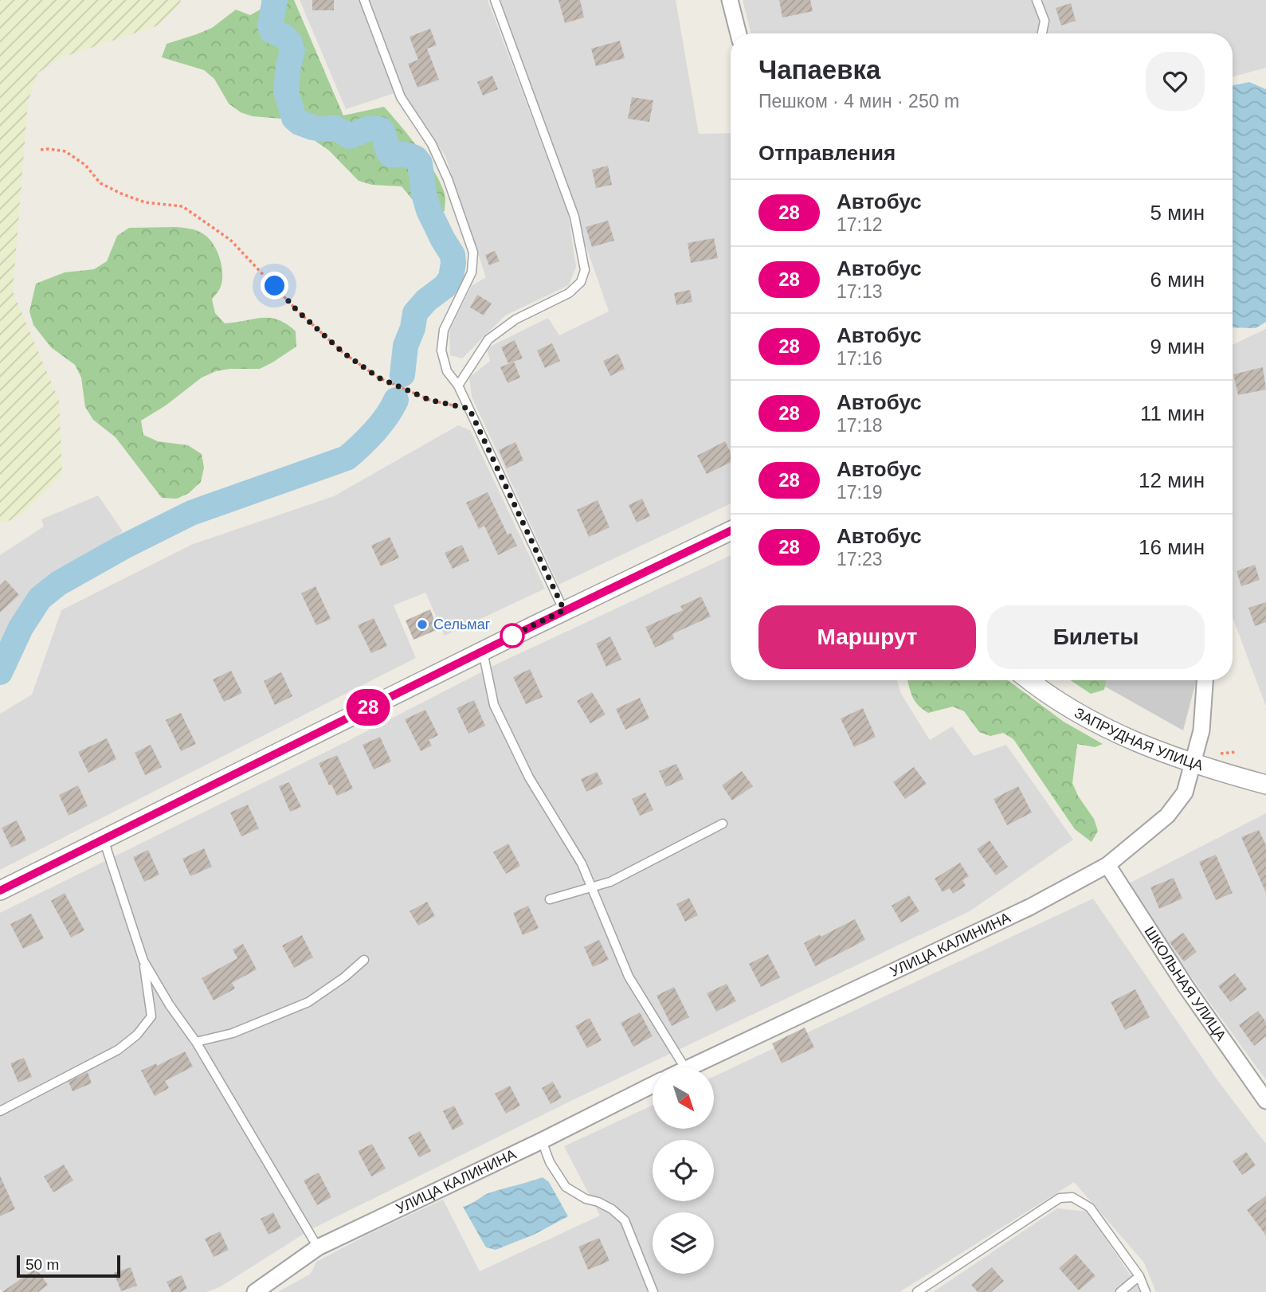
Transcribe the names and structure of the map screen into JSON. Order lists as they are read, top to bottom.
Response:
{
  "streets": {
    "street": ["ЗАПРУДНАЯ УЛИЦА", "УЛИЦА КАЛИНИНА", "ШКОЛЬНАЯ УЛИЦА"]
  },
  "crossings": [
    ["ЗАПРУДНАЯ УЛИЦА", "УЛИЦА КАЛИНИНА"],
    ["УЛИЦА КАЛИНИНА", "ШКОЛЬНАЯ УЛИЦА"]
  ],
  "places": ["Сельмаг"],
  "lines": ["bus line 28"],
  "scale_bar": "50 m",
  "north": "bottom right",
  "page": {
    "on_map": "28",
    "heading": [
      ["Чапаевка", "Пешком · 4 мин · 250 m"],
      "Отправления"
    ],
    "list": [
      {
        "mark": "28",
        "name": "Автобус",
        "note": "17:12",
        "value": "5 мин"
      },
      {
        "mark": "28",
        "name": "Автобус",
        "note": "17:13",
        "value": "6 мин"
      },
      {
        "mark": "28",
        "name": "Автобус",
        "note": "17:16",
        "value": "9 мин"
      },
      {
        "mark": "28",
        "name": "Автобус",
        "note": "17:18",
        "value": "11 мин"
      },
      {
        "mark": "28",
        "name": "Автобус",
        "note": "17:19",
        "value": "12 мин"
      },
      {
        "mark": "28",
        "name": "Автобус",
        "note": "17:23",
        "value": "16 мин"
      }
    ],
    "buttons": ["Маршрут", "Билеты"],
    "scale": "50 m"
  }
}
